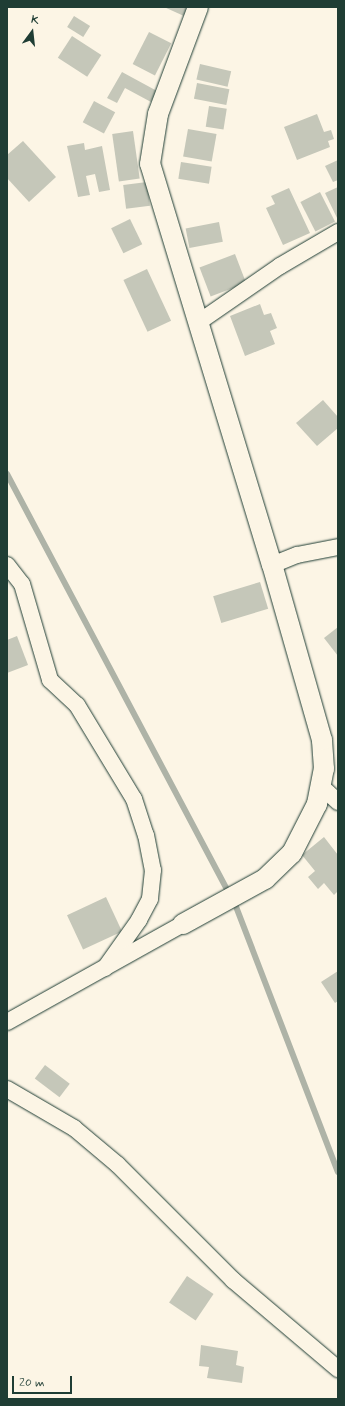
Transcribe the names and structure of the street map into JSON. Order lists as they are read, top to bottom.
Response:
{
  "scale_bar": "20 m",
  "north": "top"
}
